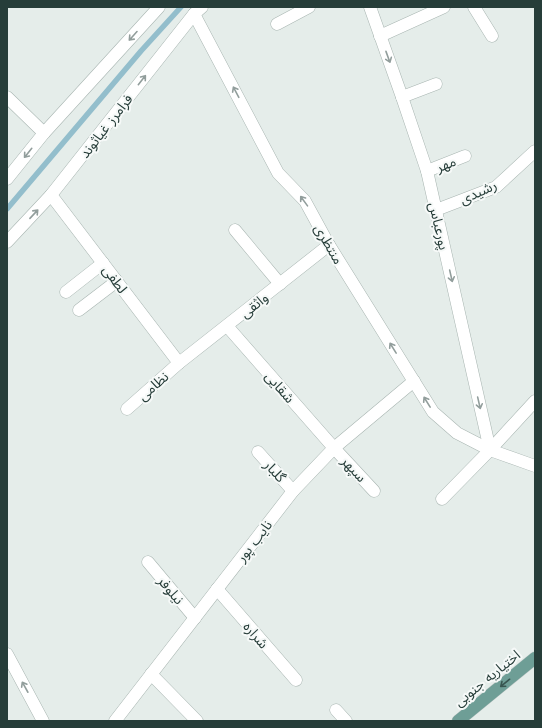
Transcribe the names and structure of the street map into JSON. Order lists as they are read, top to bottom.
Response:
{
  "streets": {
    "main road": ["اختیاریه جنوبی"],
    "street": [
      "فرامرز غیاثوند",
      "مهر",
      "رشیدی",
      "پورعباس",
      "منتظری",
      "لطفی",
      "واثقی",
      "نظامی",
      "شقایی",
      "سپهر",
      "گلبار",
      "نایب پور",
      "نیلوفر",
      "شراره"
    ]
  },
  "crossings": [
    ["فرامرز غیاثوند", "منتظری"],
    ["فرامرز غیاثوند", "لطفی"],
    ["مهر", "پورعباس"],
    ["رشیدی", "پورعباس"],
    ["پورعباس", "منتظری"],
    ["منتظری", "واثقی"],
    ["منتظری", "نایب پور"],
    ["لطفی", "واثقی"],
    ["لطفی", "نظامی"],
    ["واثقی", "نظامی"],
    ["واثقی", "شقایی"],
    ["شقایی", "سپهر"],
    ["شقایی", "نایب پور"],
    ["سپهر", "نایب پور"],
    ["گلبار", "نایب پور"],
    ["نایب پور", "نیلوفر"],
    ["نایب پور", "شراره"]
  ],
  "one_way": ["پورعباس", "منتظری", "اختیاریه جنوبی"]
}
